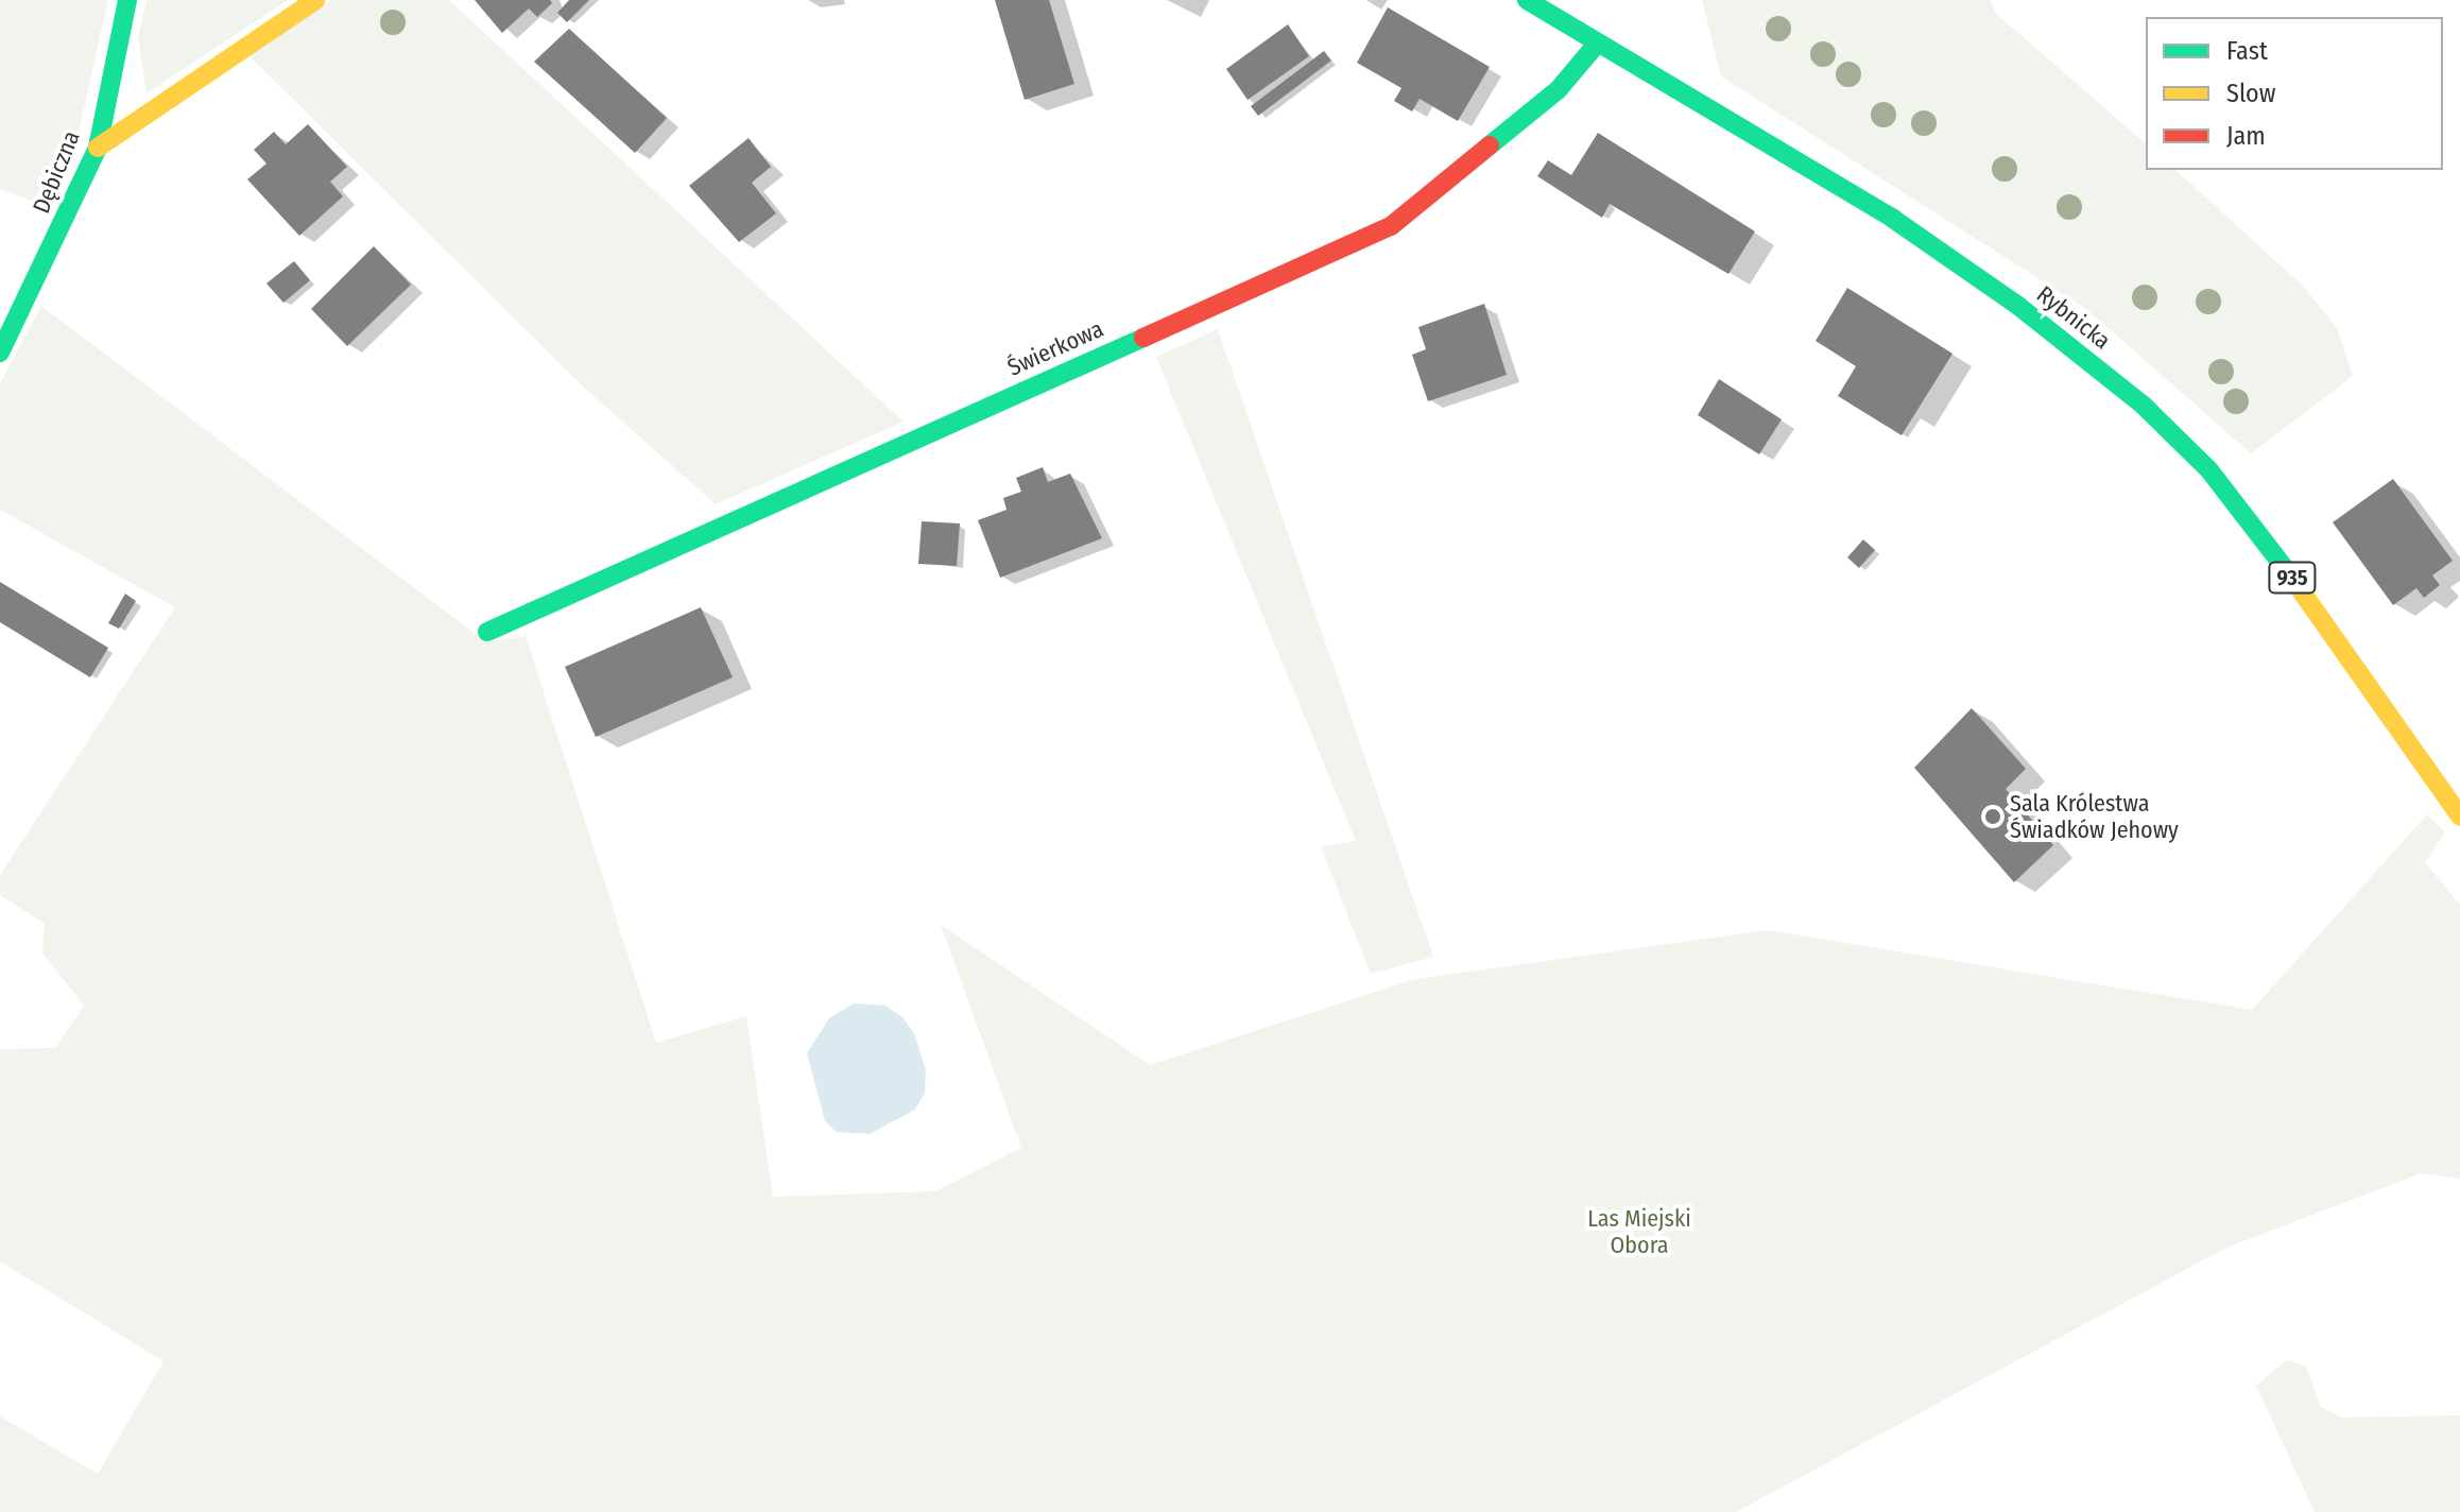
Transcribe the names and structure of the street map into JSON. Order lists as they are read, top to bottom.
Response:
{
  "streets": {
    "street": [
      "Dębiczna",
      "Rybnicka",
      "Świerkowa",
      "935"
    ]
  },
  "crossings": [
    ["Rybnicka", "Świerkowa"]
  ],
  "parks": ["Las Miejski Obora"],
  "places": ["Sala Królestwa Świadków Jehowy"],
  "legend": ["Fast", "Slow", "Jam"]
}
